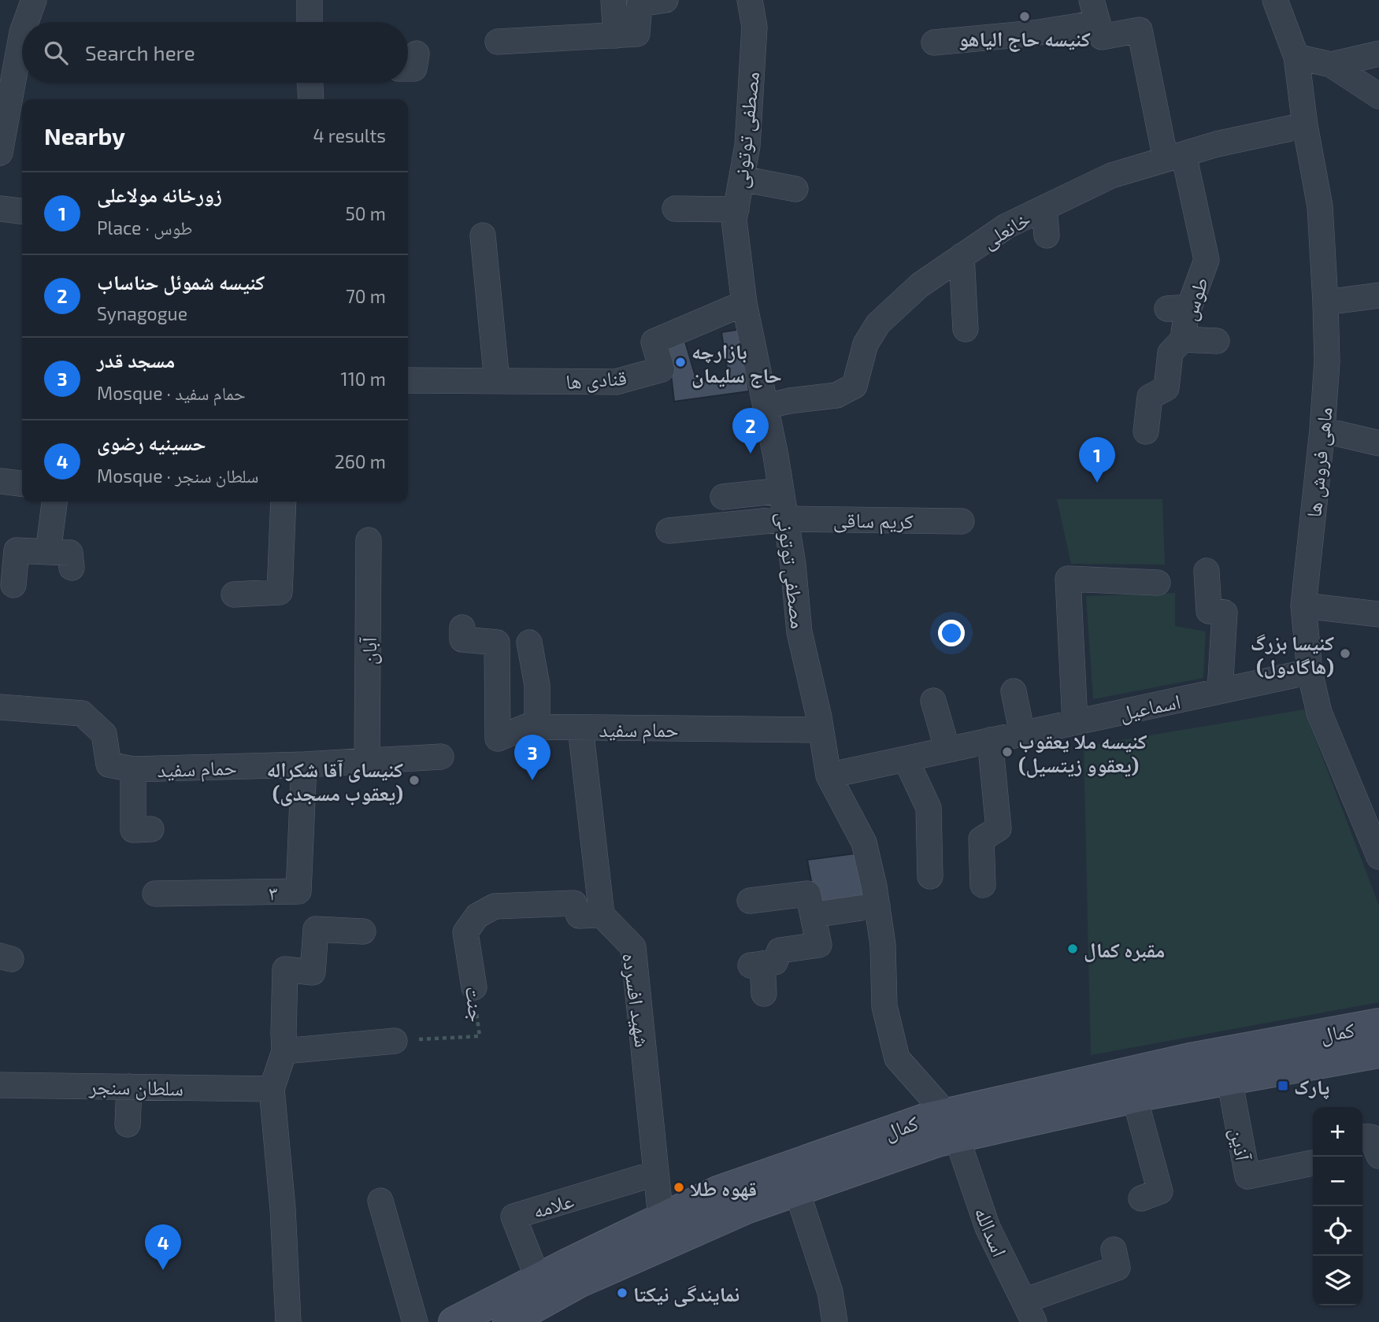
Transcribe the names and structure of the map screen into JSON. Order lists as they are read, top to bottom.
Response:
{
  "streets": {
    "main road": ["کمال"],
    "street": [
      "مصطفی توتونی",
      "خانعلی",
      "طوس",
      "قنادی ها",
      "ماهی فروش ها",
      "کریم ساقی",
      "آبان",
      "اسماعیل",
      "حمام سفید",
      "۳",
      "شهید افسرده",
      "جنت",
      "سلطان سنجر",
      "آذین",
      "علامه",
      "اسدالله"
    ]
  },
  "crossings": [
    ["مصطفی توتونی", "خانعلی"],
    ["مصطفی توتونی", "قنادی ها"],
    ["مصطفی توتونی", "کریم ساقی"],
    ["مصطفی توتونی", "اسماعیل"],
    ["مصطفی توتونی", "حمام سفید"],
    ["مصطفی توتونی", "کمال"],
    ["مصطفی توتونی", "اسدالله"],
    ["خانعلی", "طوس"],
    ["خانعلی", "ماهی فروش ها"],
    ["ماهی فروش ها", "اسماعیل"],
    ["آبان", "حمام سفید"],
    ["حمام سفید", "۳"],
    ["شهید افسرده", "جنت"],
    ["شهید افسرده", "کمال"],
    ["شهید افسرده", "علامه"],
    ["کمال", "آذین"],
    ["کمال", "علامه"],
    ["کمال", "اسدالله"]
  ],
  "places": {
    "other": [
      "کنیسه حاج الیاهو",
      "بازارچه حاج سلیمان",
      "کنیسا بزرگ (هاگادول)",
      "کنیسه ملا یعقوب (یعقوو زیتسیل)",
      "کنیسای آقا شکراله (یعقوب مسجدی)",
      "مقبره کمال",
      "قهوه طلا",
      "نمایندگی نیکتا"
    ],
    "transit": ["پارک"]
  },
  "page": {
    "search": "Search here",
    "heading": ["Nearby", "4 results"],
    "list": [
      {
        "mark": "1",
        "name": "زورخانه مولاعلی",
        "note": "Place · طوس",
        "value": "50 m"
      },
      {
        "mark": "2",
        "name": "کنیسه شموئل حناساب",
        "note": "Synagogue",
        "value": "70 m"
      },
      {
        "mark": "3",
        "name": "مسجد قدر",
        "note": "Mosque · حمام سفید",
        "value": "110 m"
      },
      {
        "mark": "4",
        "name": "حسینیه رضوی",
        "note": "Mosque · سلطان سنجر",
        "value": "260 m"
      }
    ],
    "pins": [
      "2",
      "1",
      "3",
      "4"
    ],
    "map_buttons": ["+", "−"]
  }
}
